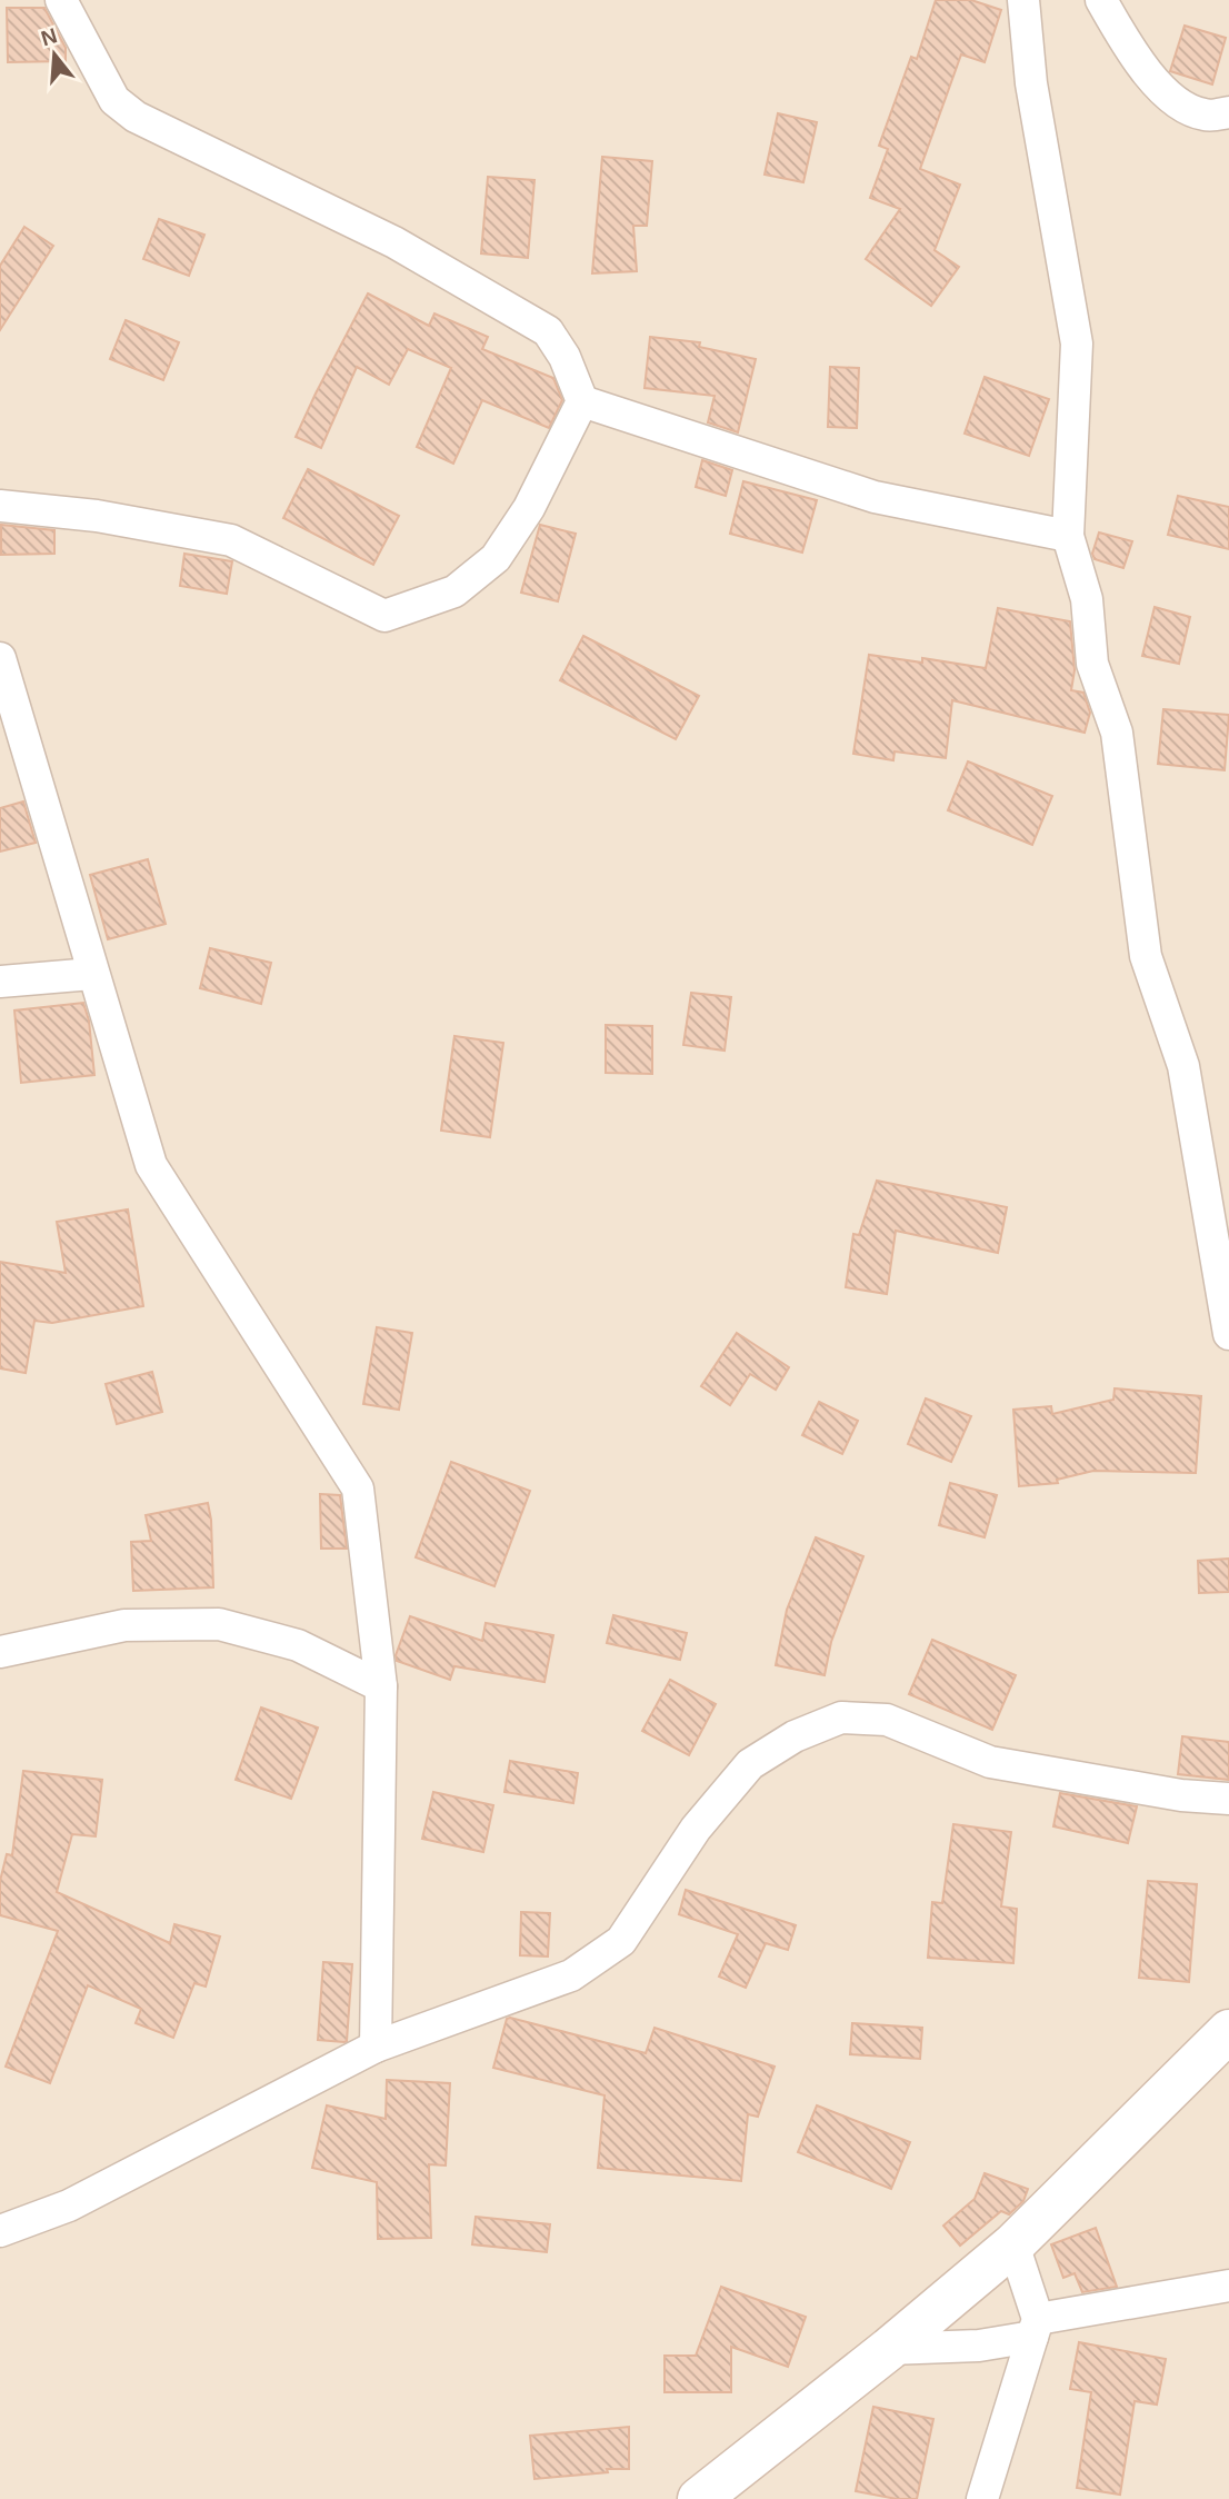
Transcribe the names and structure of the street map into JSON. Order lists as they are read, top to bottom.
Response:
{
  "north": "top"
}
